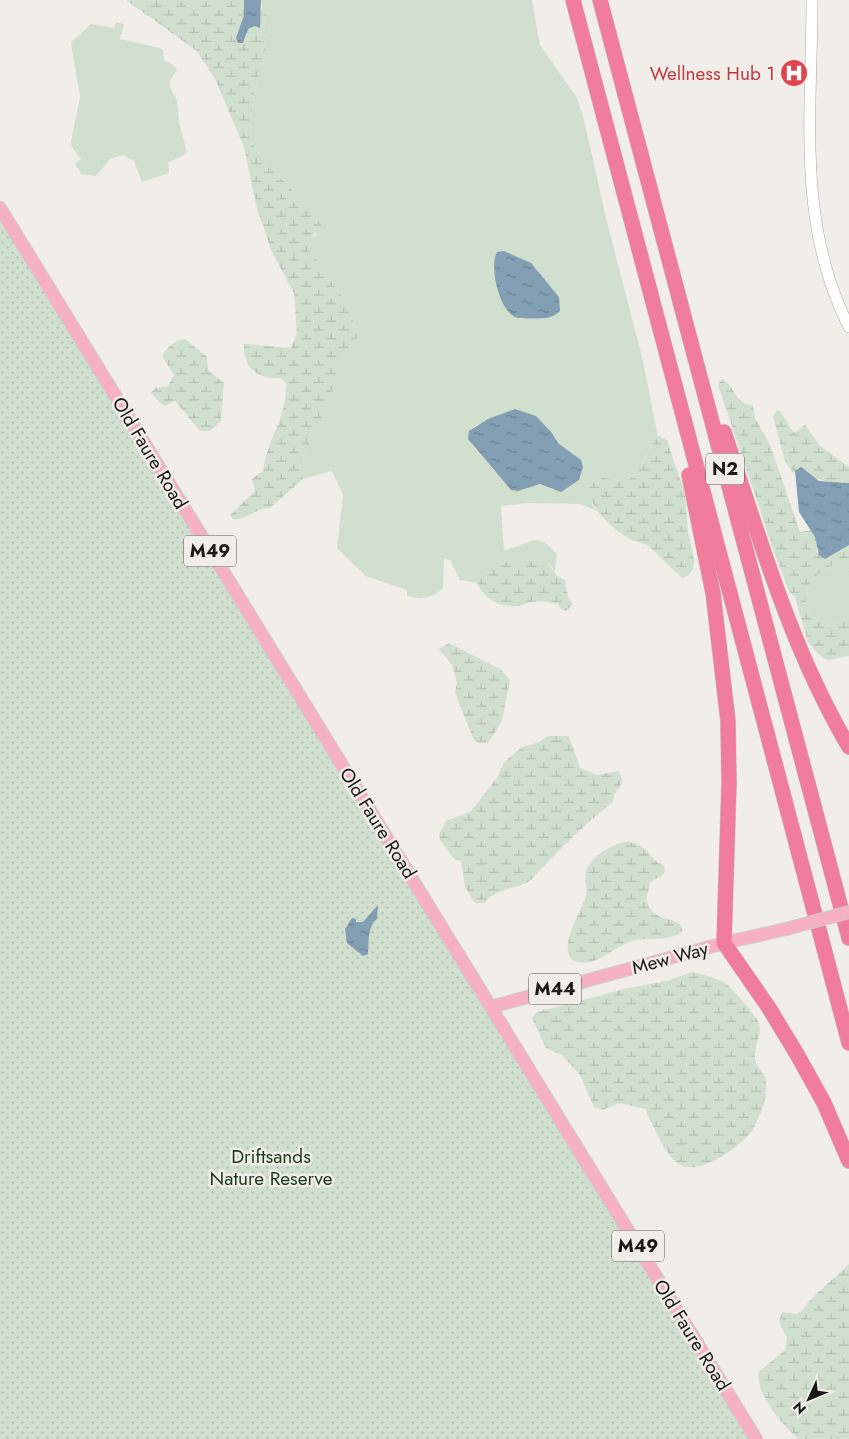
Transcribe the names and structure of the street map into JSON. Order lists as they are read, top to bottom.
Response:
{
  "streets": {
    "highway": ["N2"],
    "main road": [
      "Old Faure Road",
      "M49",
      "Mew Way",
      "M44"
    ]
  },
  "crossings": [
    ["Old Faure Road", "Mew Way"]
  ],
  "parks": ["Driftsands Nature Reserve"],
  "places": {
    "hospital": ["Wellness Hub 1"]
  },
  "north": "bottom left"
}
